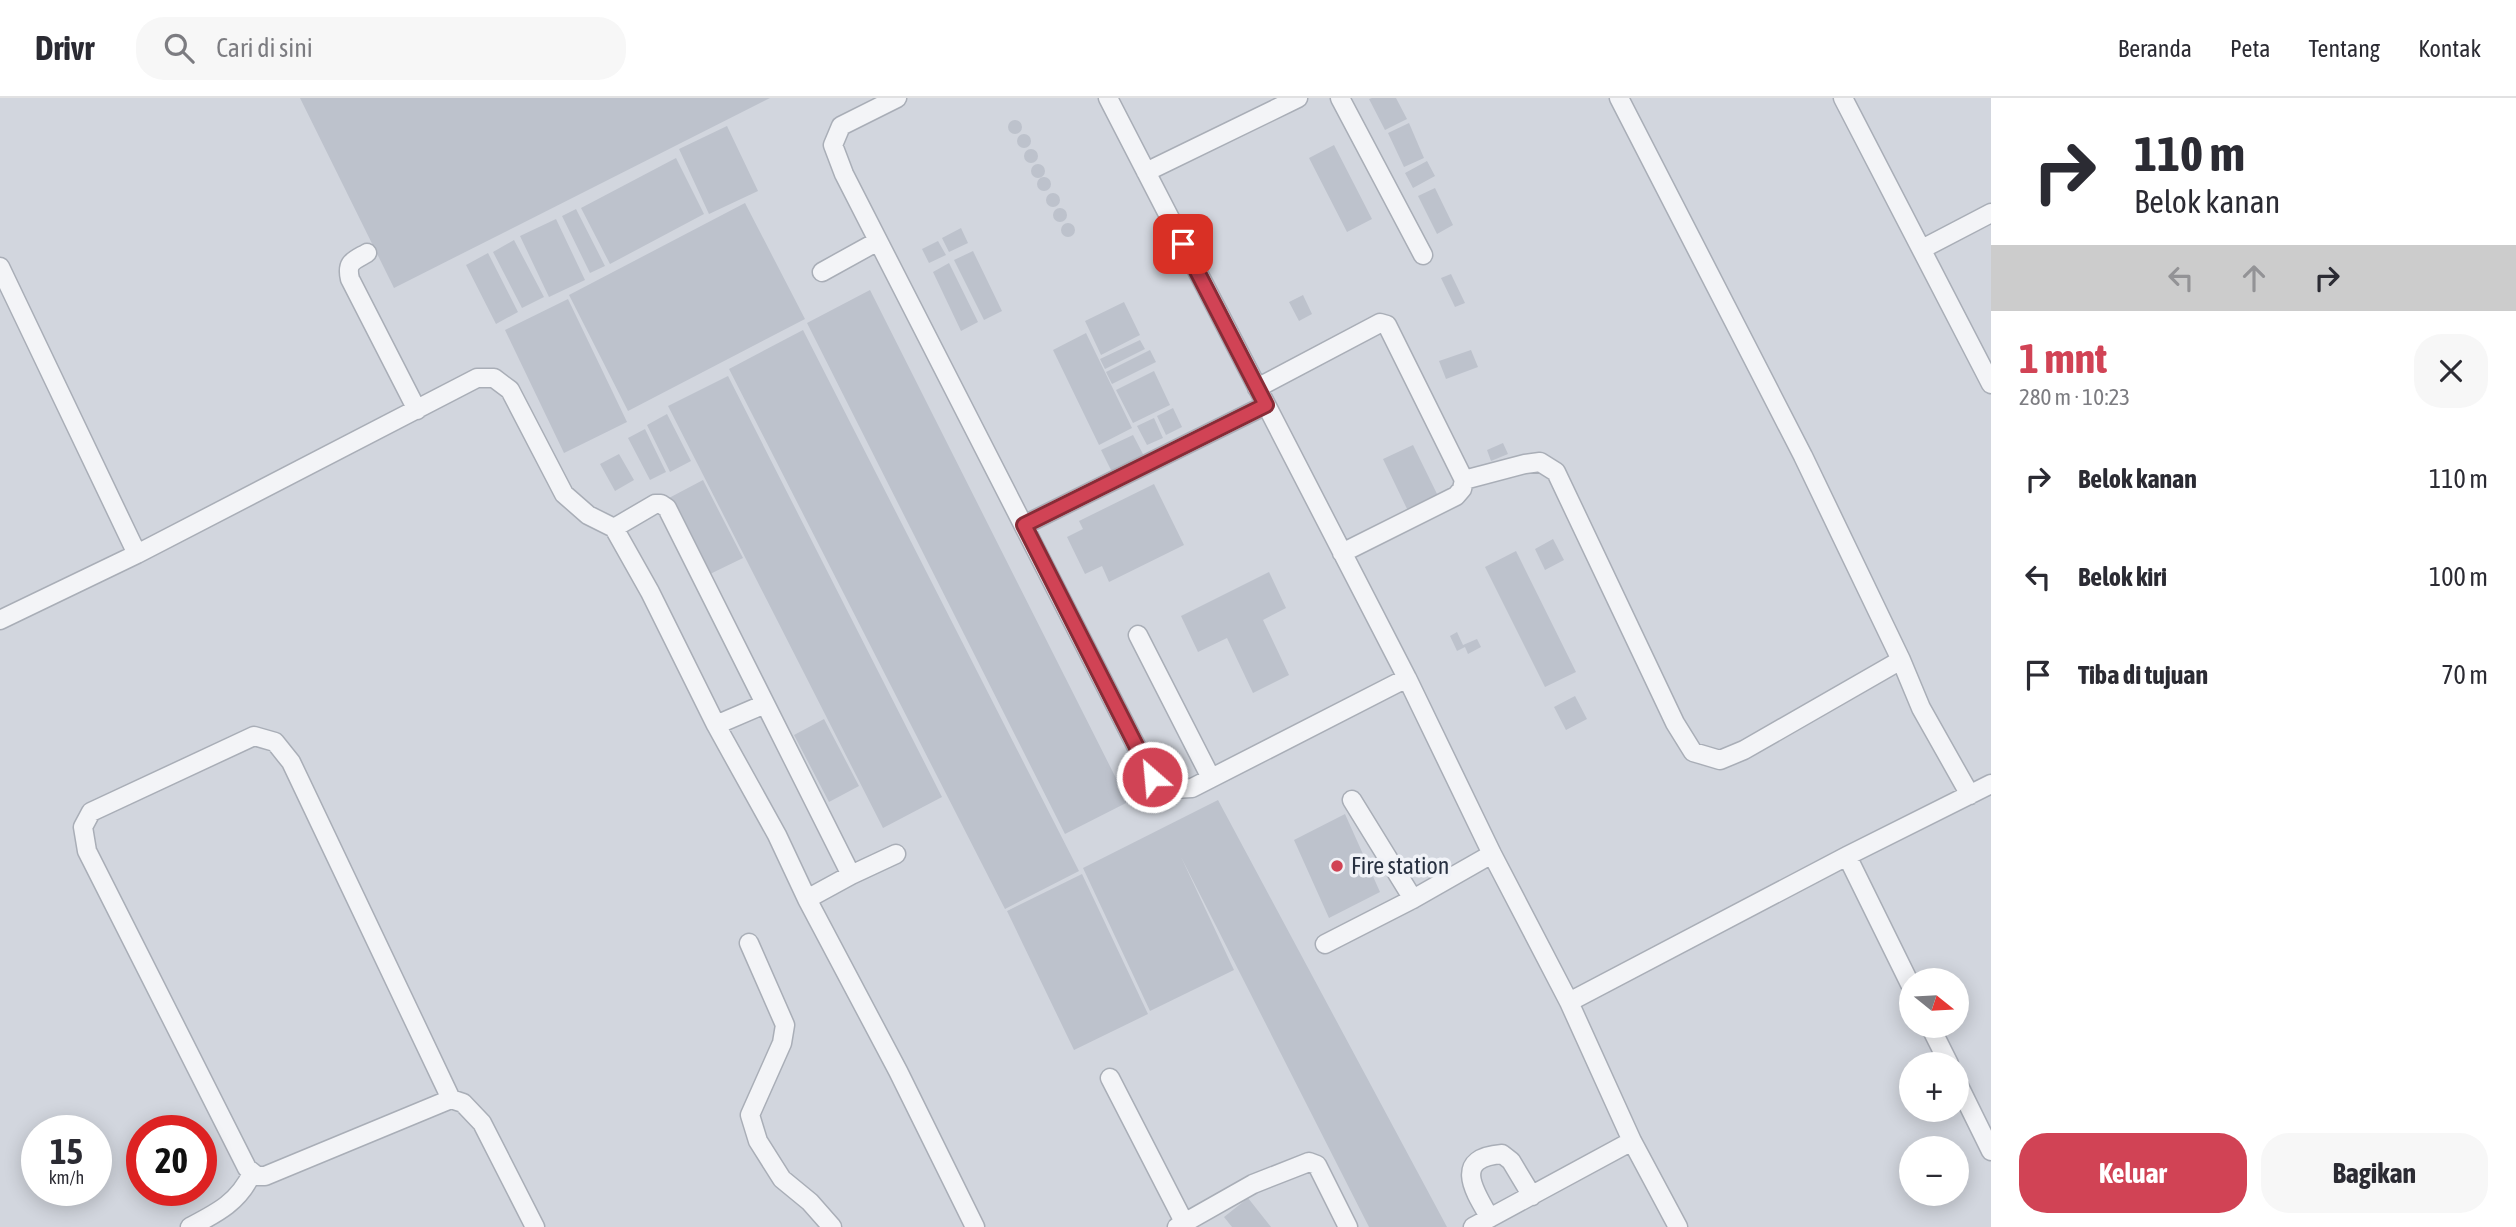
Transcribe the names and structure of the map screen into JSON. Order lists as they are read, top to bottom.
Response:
{
  "places": ["Fire station"],
  "north": "right",
  "page": {
    "header": "Drivr",
    "search": "Cari di sini",
    "nav": [
      "Beranda",
      "Peta",
      "Tentang",
      "Kontak"
    ],
    "turn": ["110 m", "Belok kanan"],
    "heading": ["1 mnt", "280 m · 10:23"],
    "list": [
      {
        "name": "Belok kanan",
        "value": "110 m"
      },
      {
        "name": "Belok kiri",
        "value": "100 m"
      },
      {
        "name": "Tiba di tujuan",
        "value": "70 m"
      }
    ],
    "map_buttons": ["+", "−"],
    "speed": "15 km/h",
    "limit": "20",
    "buttons": ["Keluar", "Bagikan"]
  }
}
